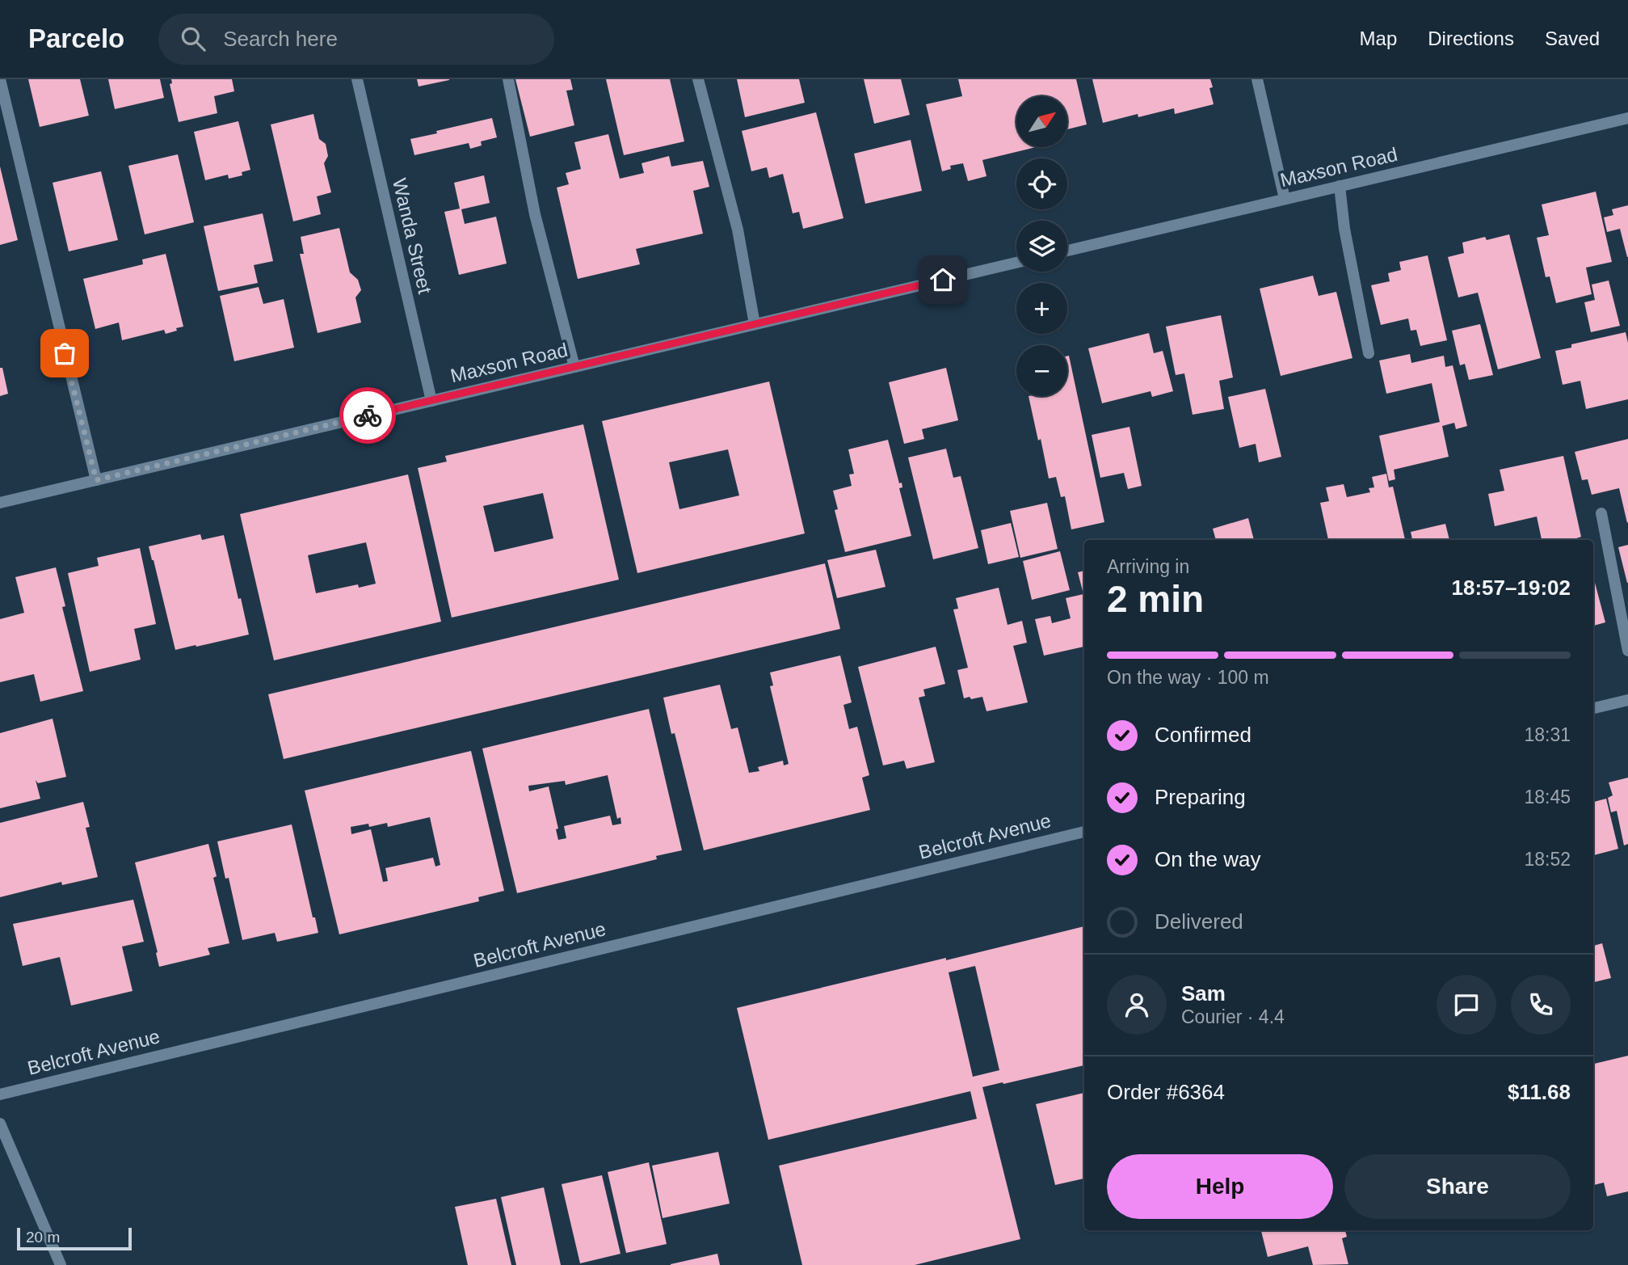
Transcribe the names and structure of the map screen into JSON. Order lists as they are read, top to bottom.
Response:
{
  "streets": {
    "street": ["Maxson Road", "Wanda Street", "Belcroft Avenue"]
  },
  "crossings": [
    ["Maxson Road", "Wanda Street"]
  ],
  "scale_bar": "20 m",
  "north": "top right",
  "page": {
    "header": "Parcelo",
    "search": "Search here",
    "nav": ["Map", "Directions", "Saved"],
    "map_buttons": ["+", "−"],
    "heading": ["2 min", "Arriving in", "18:57–19:02"],
    "panel": [
      "Sam",
      "Courier · 4.4",
      "Order #6364",
      "$11.68"
    ],
    "bar": "On the way · 100 m",
    "list": [
      ["Confirmed", "18:31"],
      ["Preparing", "18:45"],
      ["On the way", "18:52"],
      "Delivered"
    ],
    "buttons": ["Help", "Share"],
    "scale": "20 m"
  }
}
